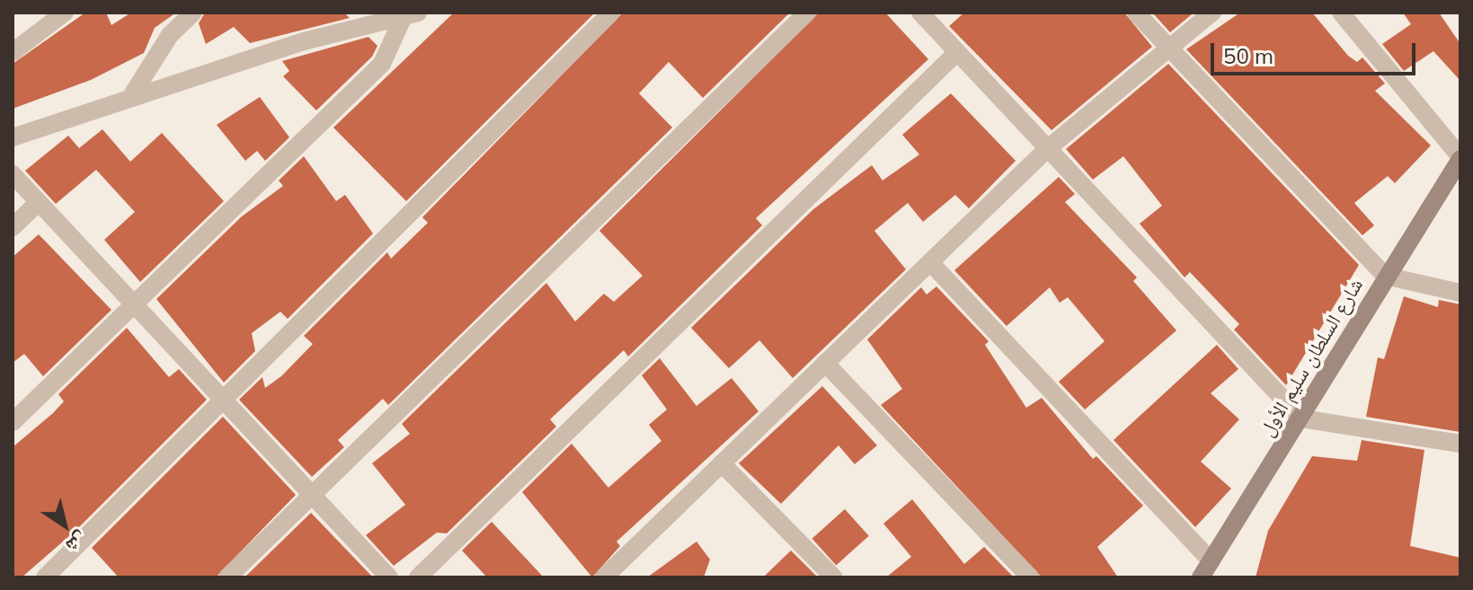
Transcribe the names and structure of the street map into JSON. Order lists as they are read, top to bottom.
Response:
{
  "streets": {
    "street": ["شارع السلطان سليم الأول"]
  },
  "scale_bar": "50 m",
  "north": "bottom right"
}
